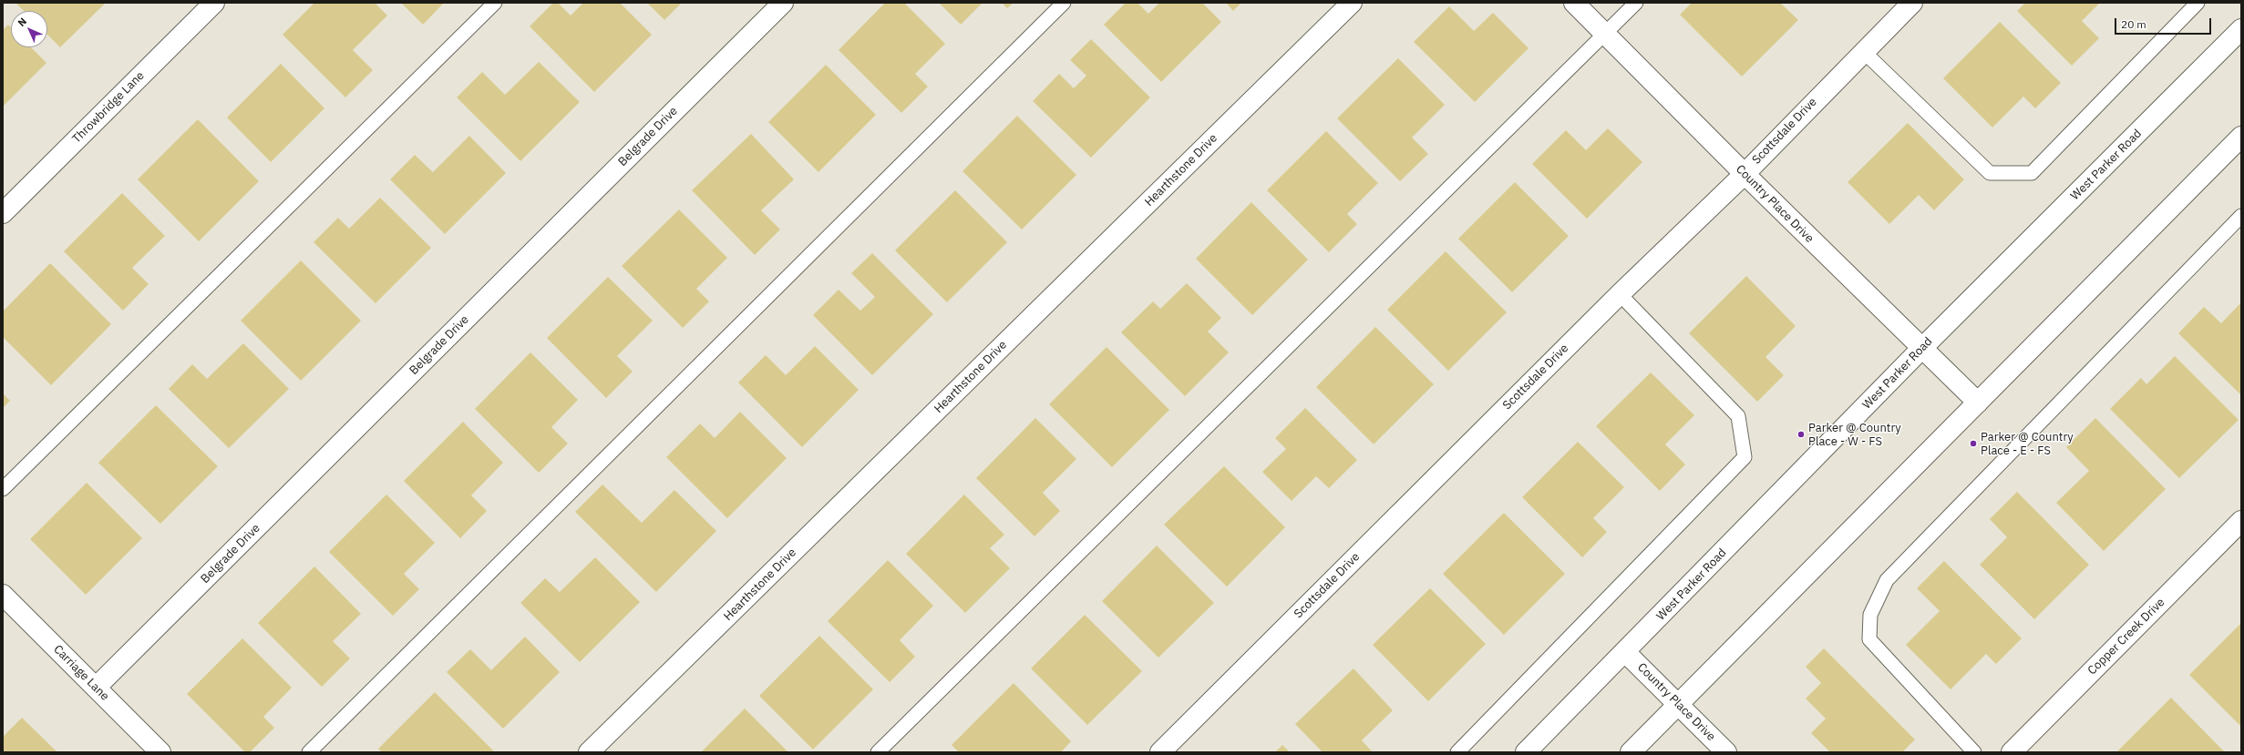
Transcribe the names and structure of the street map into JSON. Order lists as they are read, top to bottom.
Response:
{
  "streets": {
    "street": [
      "Throwbridge Lane",
      "Scottsdale Drive",
      "Belgrade Drive",
      "West Parker Road",
      "Hearthstone Drive",
      "Country Place Drive",
      "Copper Creek Drive",
      "Carriage Lane"
    ]
  },
  "crossings": [
    ["Scottsdale Drive", "Country Place Drive"],
    ["Belgrade Drive", "Carriage Lane"],
    ["West Parker Road", "Country Place Drive"]
  ],
  "places": ["Parker @ Country Place - W - FS", "Parker @ Country Place - E - FS"],
  "scale_bar": "20 m",
  "north": "top left"
}
